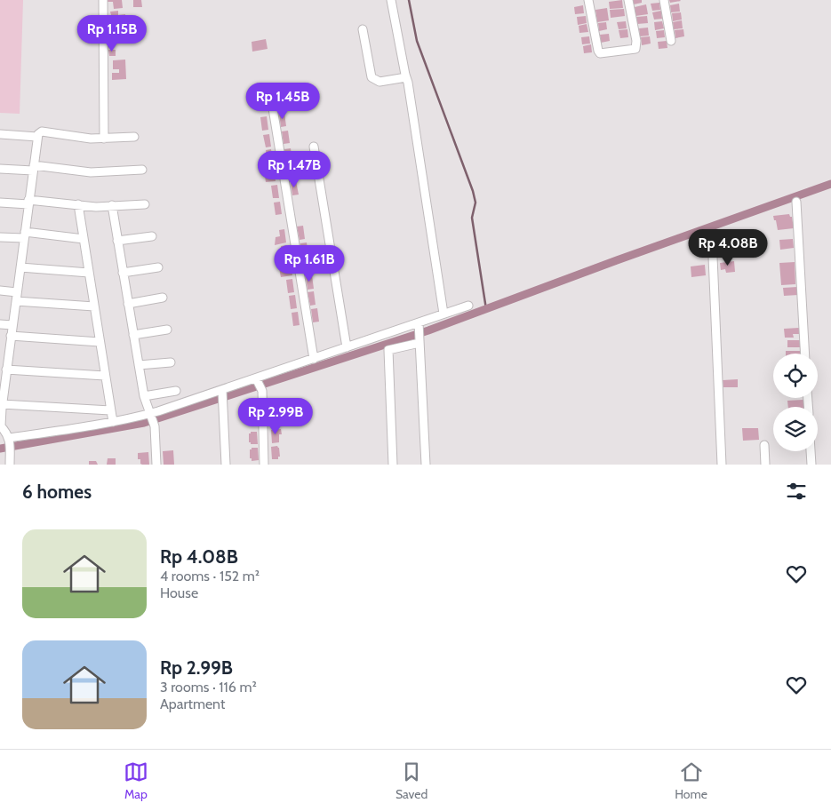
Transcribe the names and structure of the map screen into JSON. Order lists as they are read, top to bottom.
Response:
{
  "page": {
    "price": [
      "Rp 1.15B",
      "Rp 1.45B",
      "Rp 1.47B",
      "Rp 4.08B",
      "Rp 1.61B",
      "Rp 2.99B"
    ],
    "heading": "6 homes",
    "list": [
      {
        "name": "Rp 4.08B",
        "note": "4 rooms · 152 m² · House"
      },
      {
        "name": "Rp 2.99B",
        "note": "3 rooms · 116 m² · Apartment"
      }
    ],
    "tabs": ["Map", "Saved", "Home"]
  }
}
